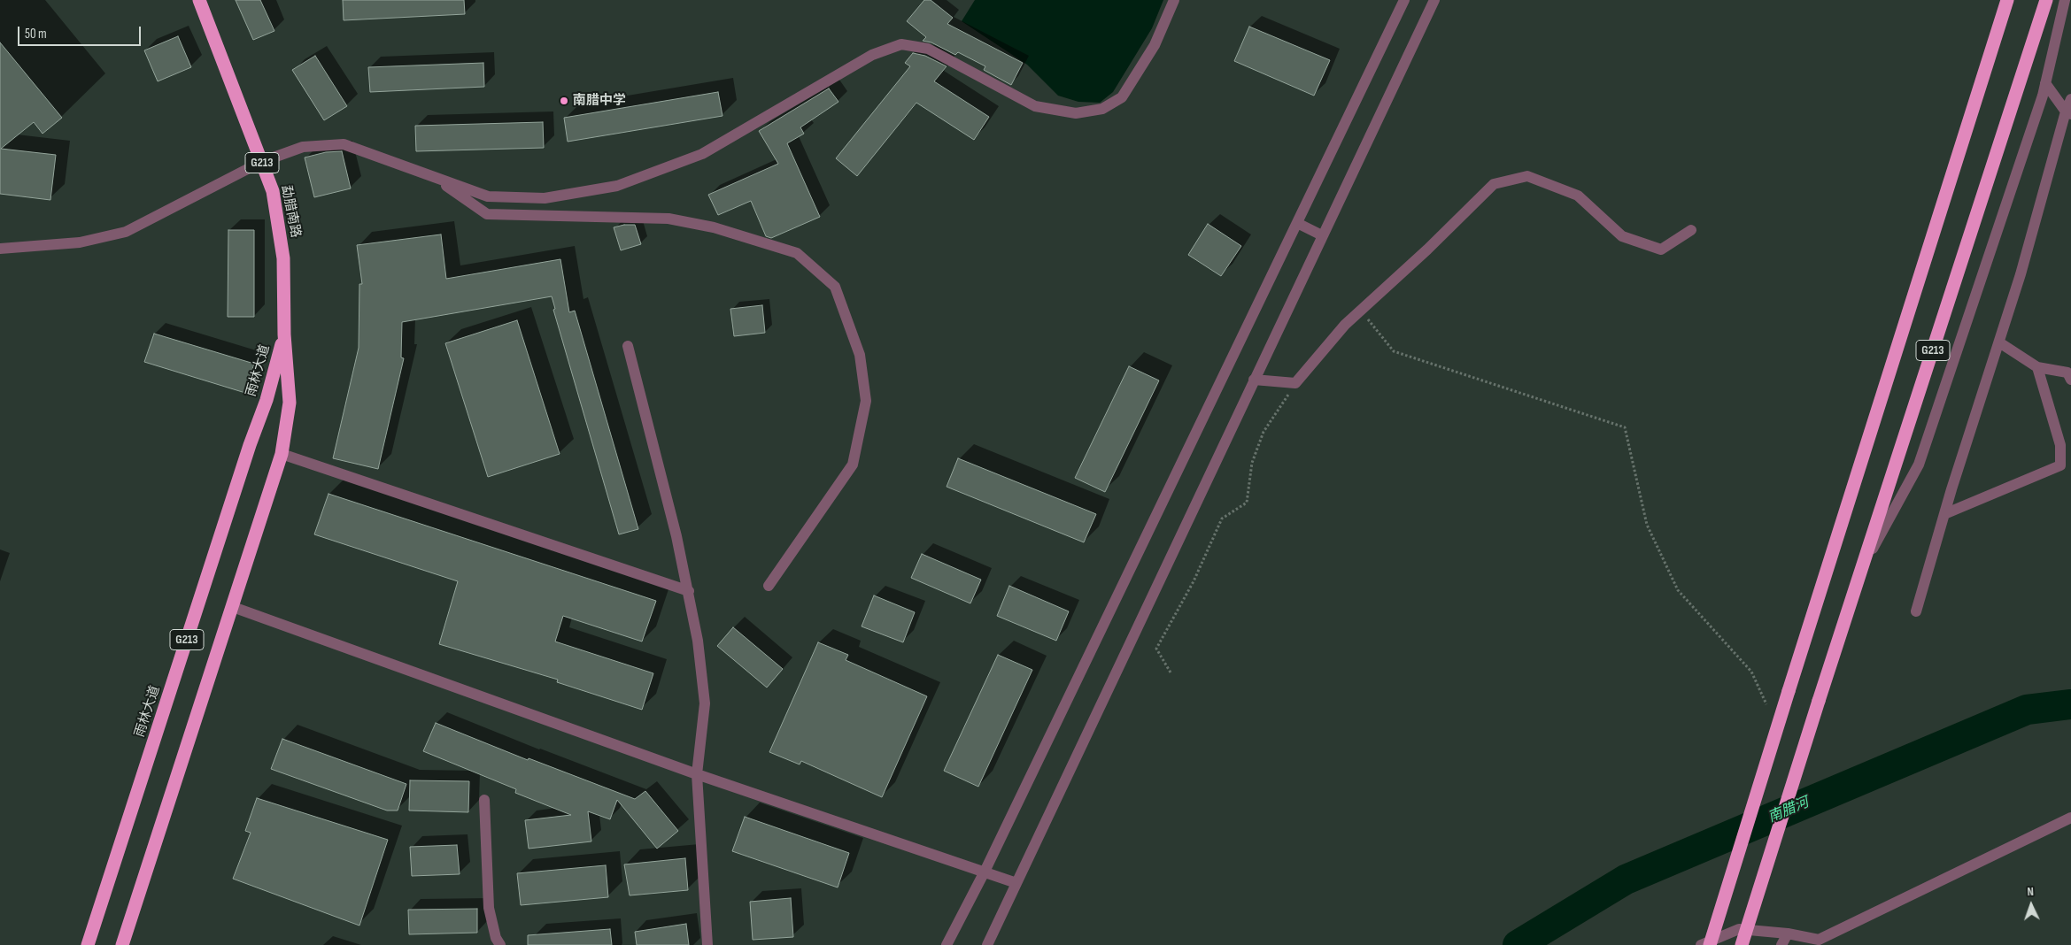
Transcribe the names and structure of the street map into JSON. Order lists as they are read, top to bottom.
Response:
{
  "streets": {
    "highway": ["G213", "勐腊南路", "雨林大道"]
  },
  "crossings": [
    ["勐腊南路", "雨林大道"]
  ],
  "water": ["南腊河"],
  "places": ["南腊中学"],
  "scale_bar": "50 m",
  "north": "top"
}
